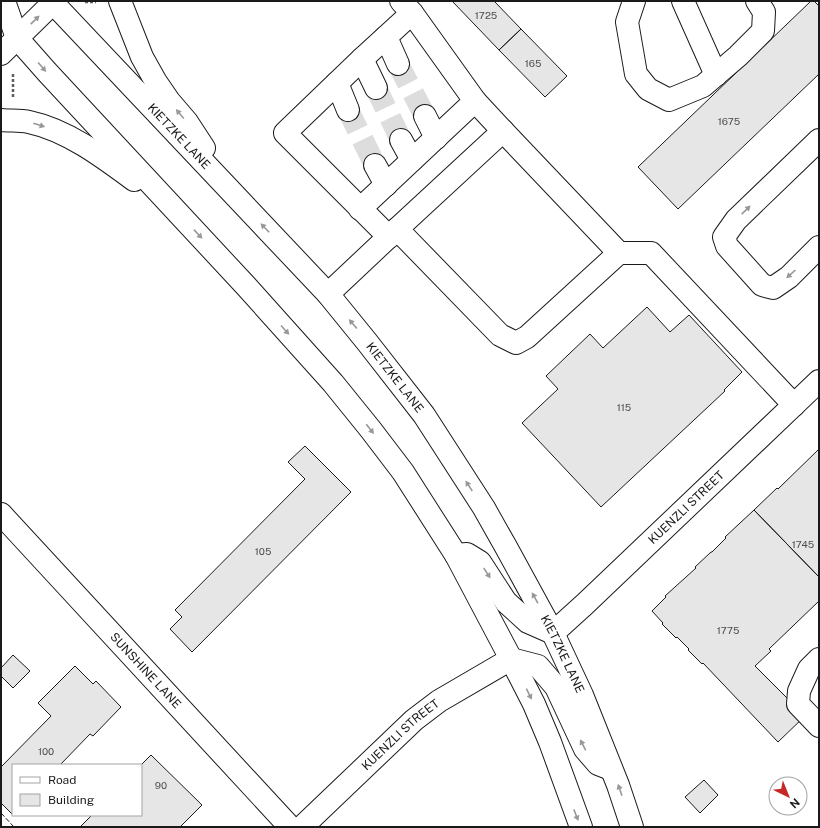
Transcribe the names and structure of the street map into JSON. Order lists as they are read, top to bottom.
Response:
{
  "streets": {
    "main road": ["KIETZKE LANE", "KUENZLI STREET", "SUNSHINE LANE"]
  },
  "crossings": [
    ["KIETZKE LANE", "KUENZLI STREET"]
  ],
  "house_numbers": [
    "1725",
    "165",
    "1675",
    "115",
    "1745",
    "105",
    "1775",
    "100",
    "90"
  ],
  "legend": ["Road", "Building"],
  "north": "bottom right"
}
